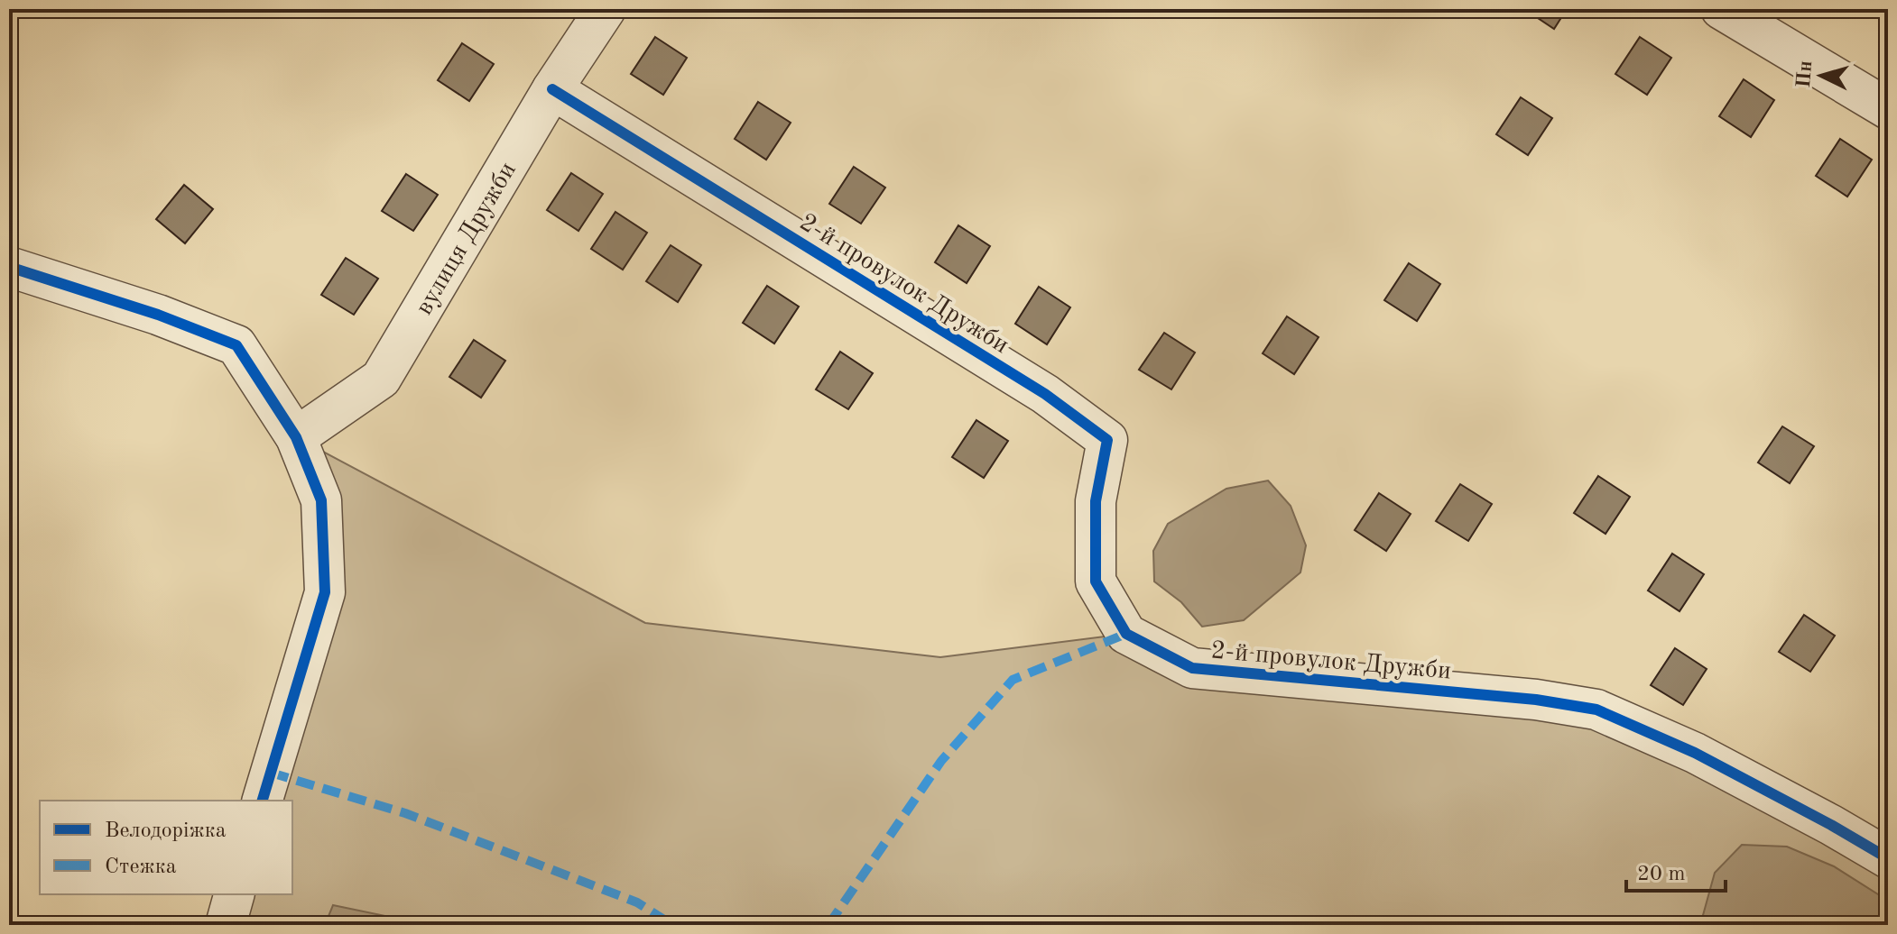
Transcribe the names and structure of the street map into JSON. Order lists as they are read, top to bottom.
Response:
{
  "streets": {
    "street": ["вулиця Дружби", "2-й провулок Дружби"]
  },
  "crossings": [
    ["вулиця Дружби", "2-й провулок Дружби"]
  ],
  "legend": ["Велодоріжка", "Стежка"],
  "scale_bar": "20 m",
  "north": "left"
}
